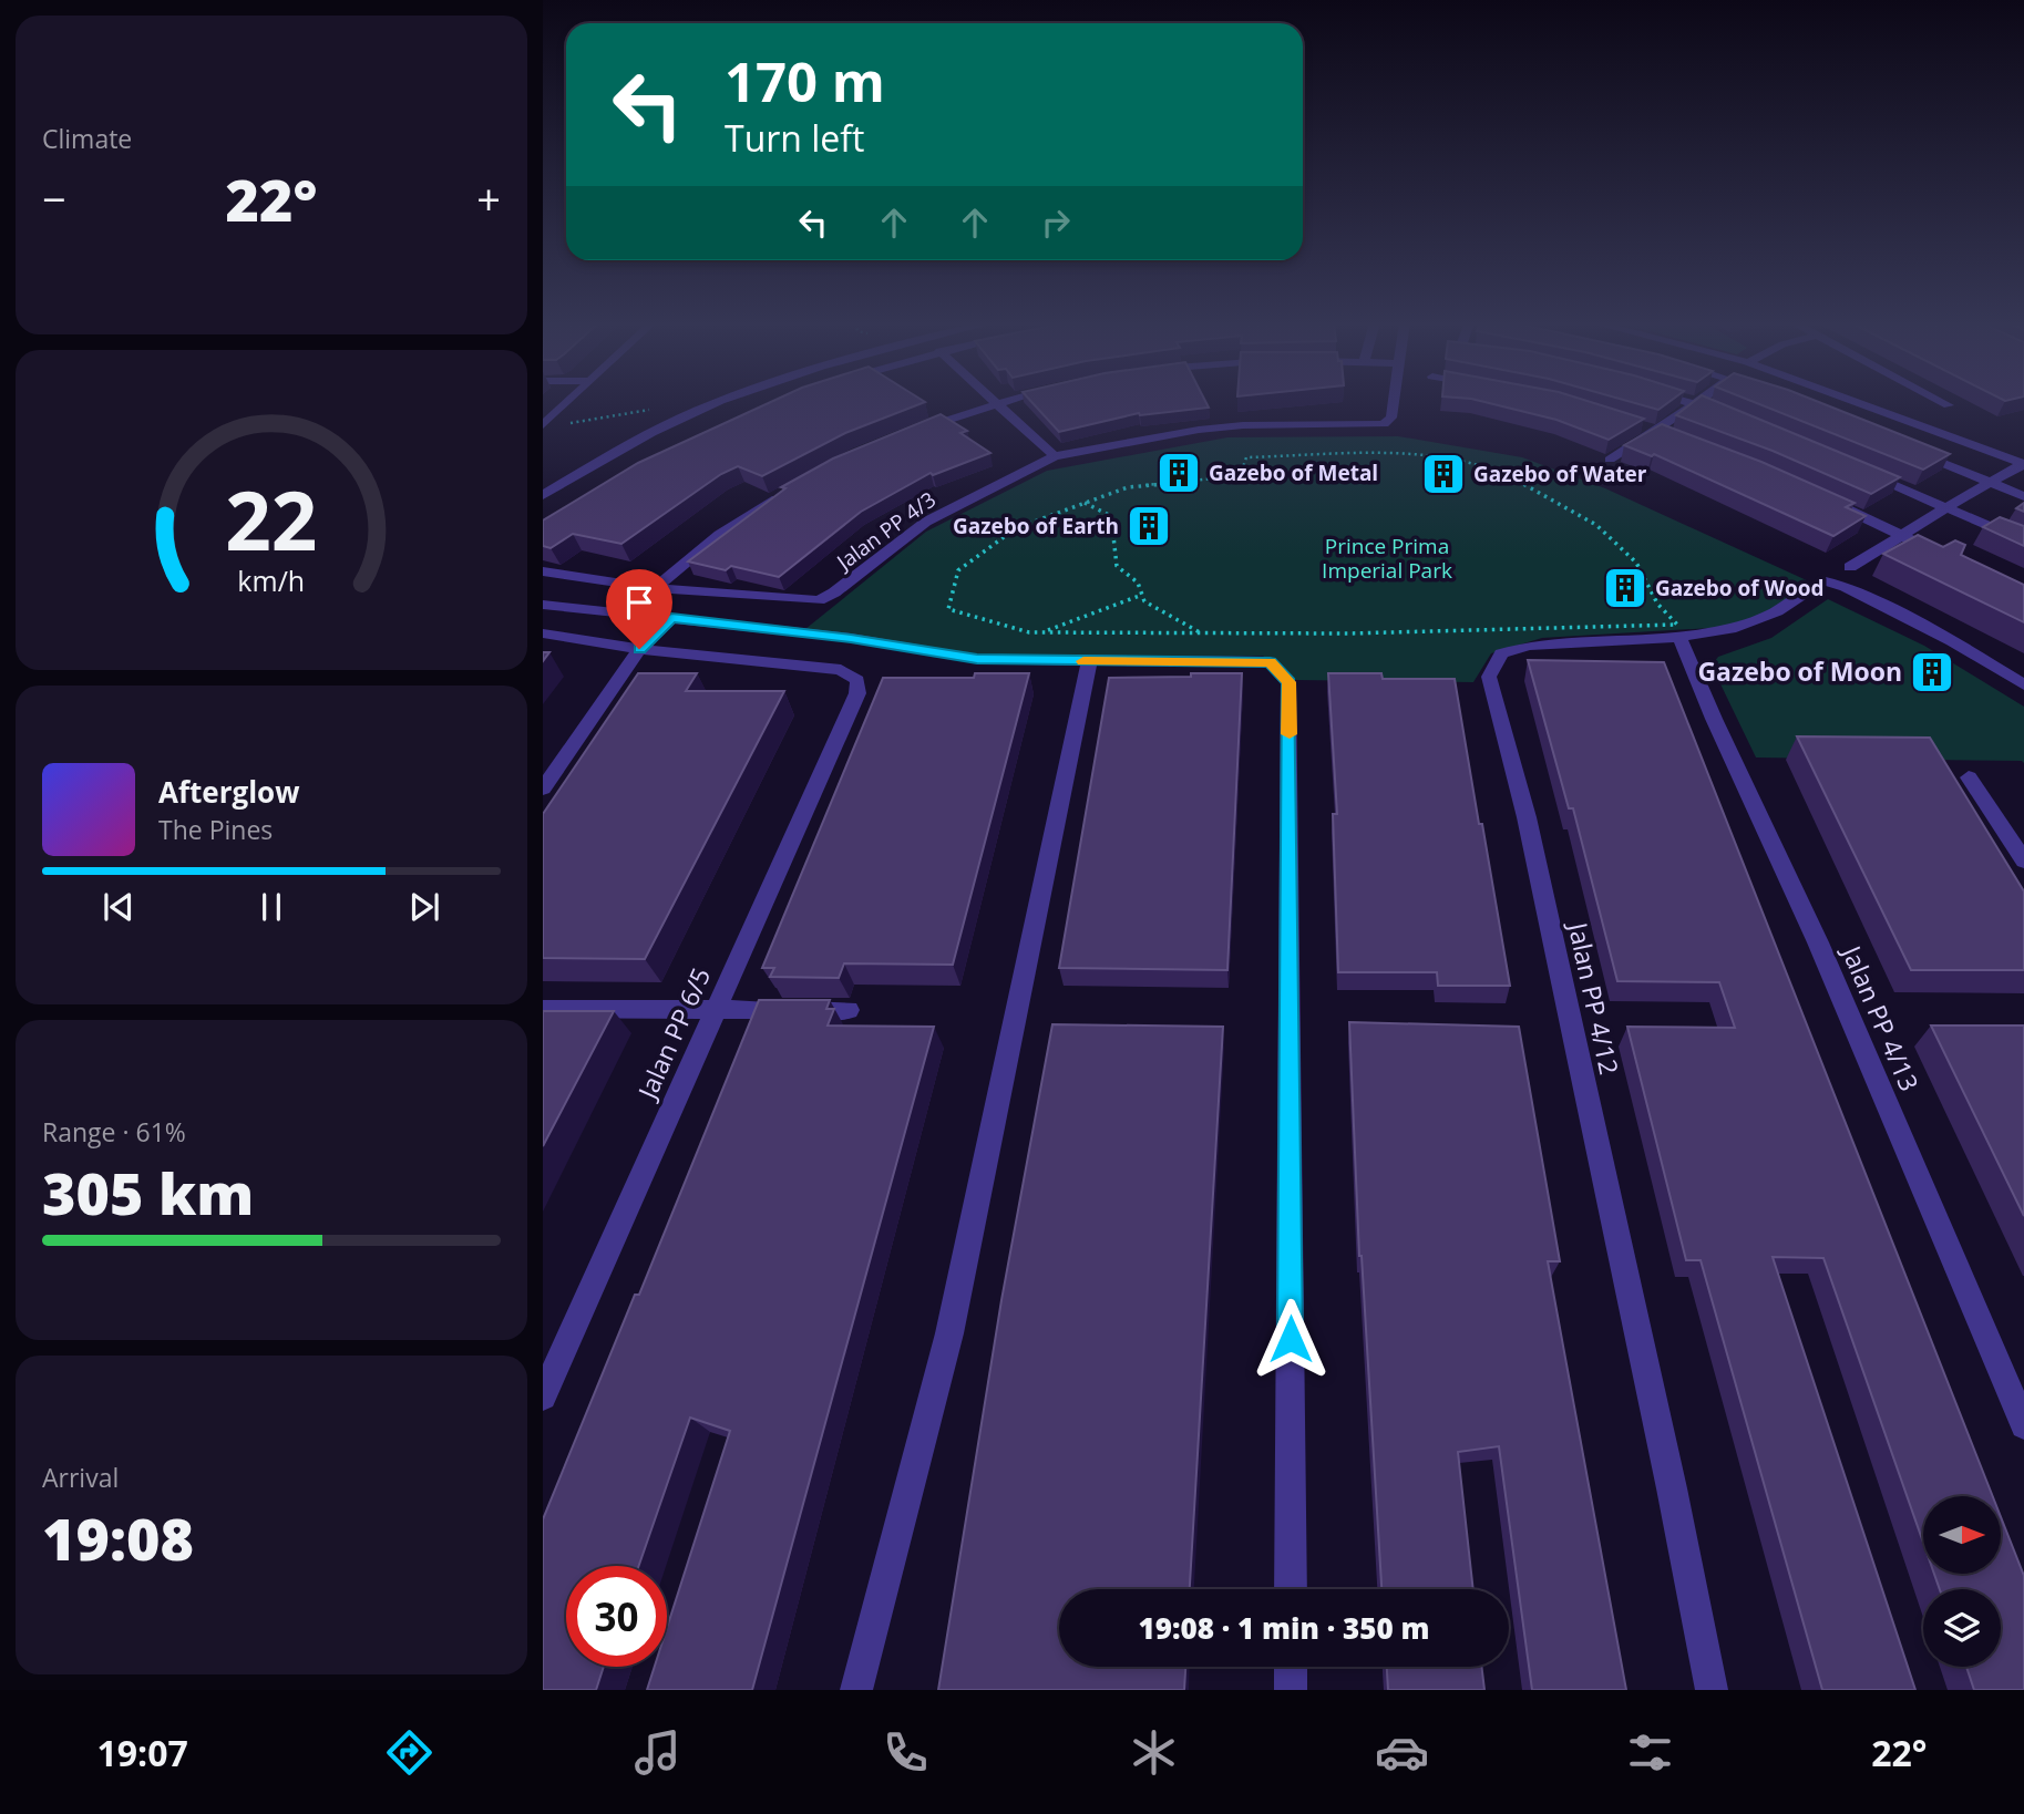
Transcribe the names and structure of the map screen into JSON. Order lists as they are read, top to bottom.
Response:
{
  "streets": {
    "street": [
      "Jalan PP 4/3",
      "Jalan PP 4/12",
      "Jalan PP 4/13",
      "Jalan PP 6/5"
    ]
  },
  "crossings": [
    ["Jalan PP 4/12", "Jalan PP 4/13"]
  ],
  "parks": ["Prince Prima Imperial Park"],
  "places": {
    "building": [
      "Gazebo of Metal",
      "Gazebo of Water",
      "Gazebo of Earth",
      "Gazebo of Wood",
      "Gazebo of Moon"
    ]
  },
  "north": "right",
  "page": {
    "tile": [
      "Climate",
      ["Range · 61%", "305 km"],
      ["Arrival", "19:08"]
    ],
    "turn": ["170 m", "Turn left"],
    "heat": ["−", "22°", "+"],
    "song": ["Afterglow", "The Pines"],
    "limit": "30",
    "trip": "19:08 · 1 min · 350 m",
    "tabs": ["19:07", "22°"],
    "gauge": ["22", "km/h"]
  }
}
